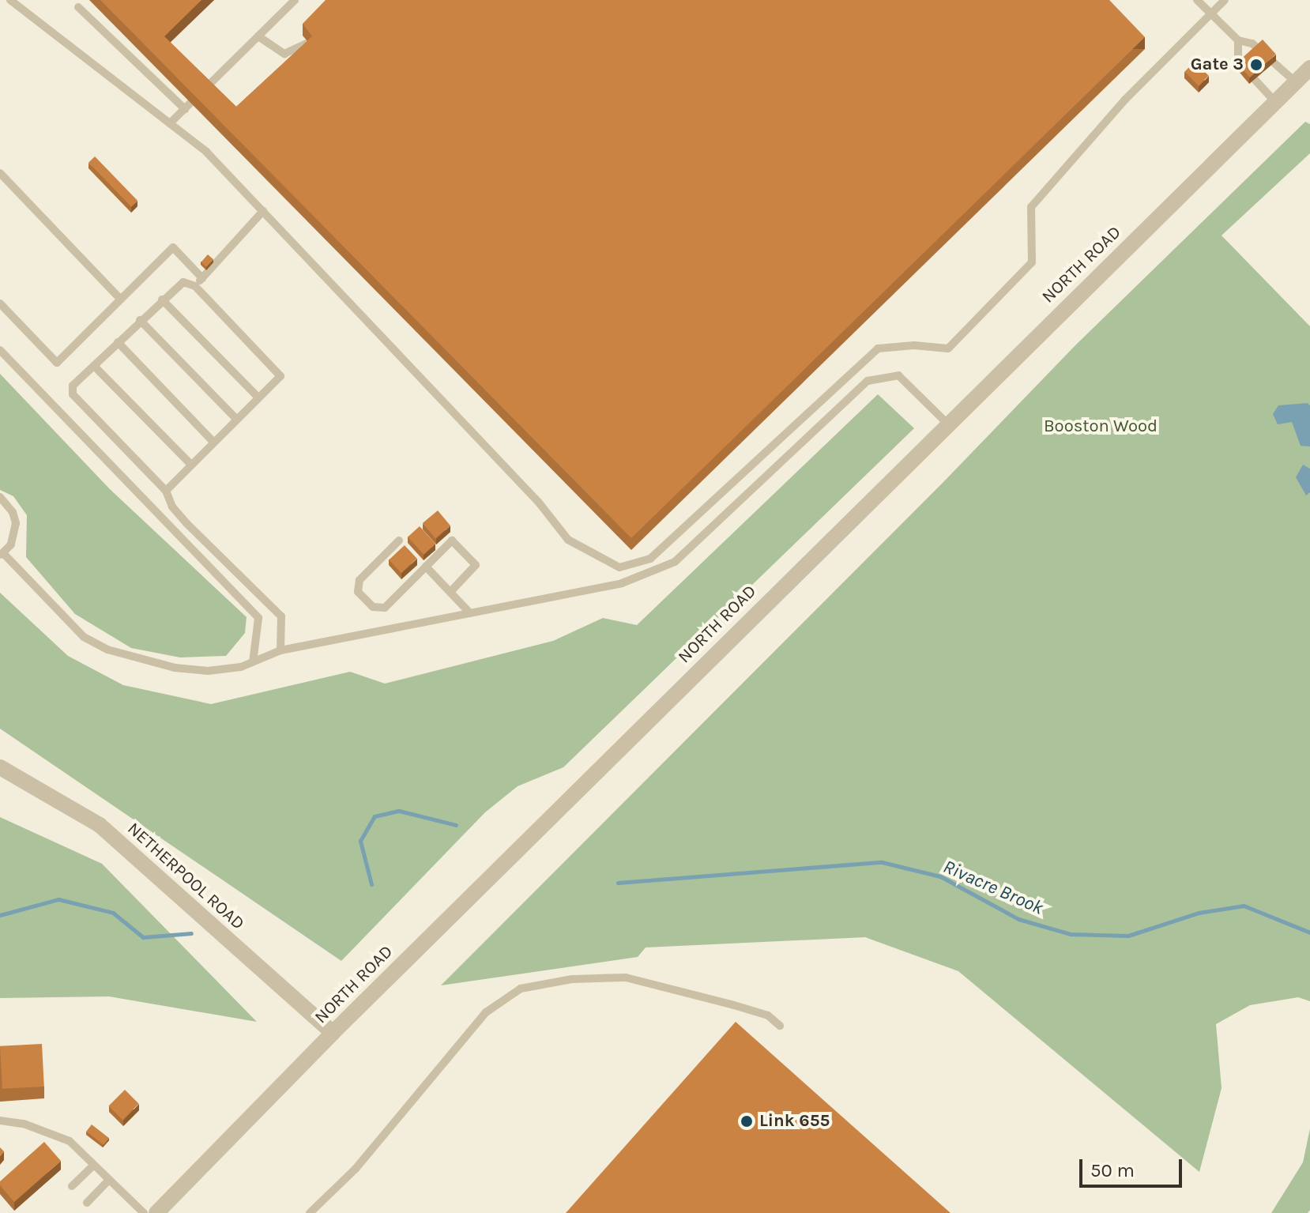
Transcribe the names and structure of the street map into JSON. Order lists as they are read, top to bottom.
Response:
{
  "streets": {
    "street": ["NORTH ROAD", "NETHERPOOL ROAD"]
  },
  "crossings": [
    ["NORTH ROAD", "NETHERPOOL ROAD"]
  ],
  "water": ["Rivacre Brook"],
  "parks": ["Booston Wood"],
  "places": ["Gate 3", "Link 655"],
  "scale_bar": "50 m"
}
